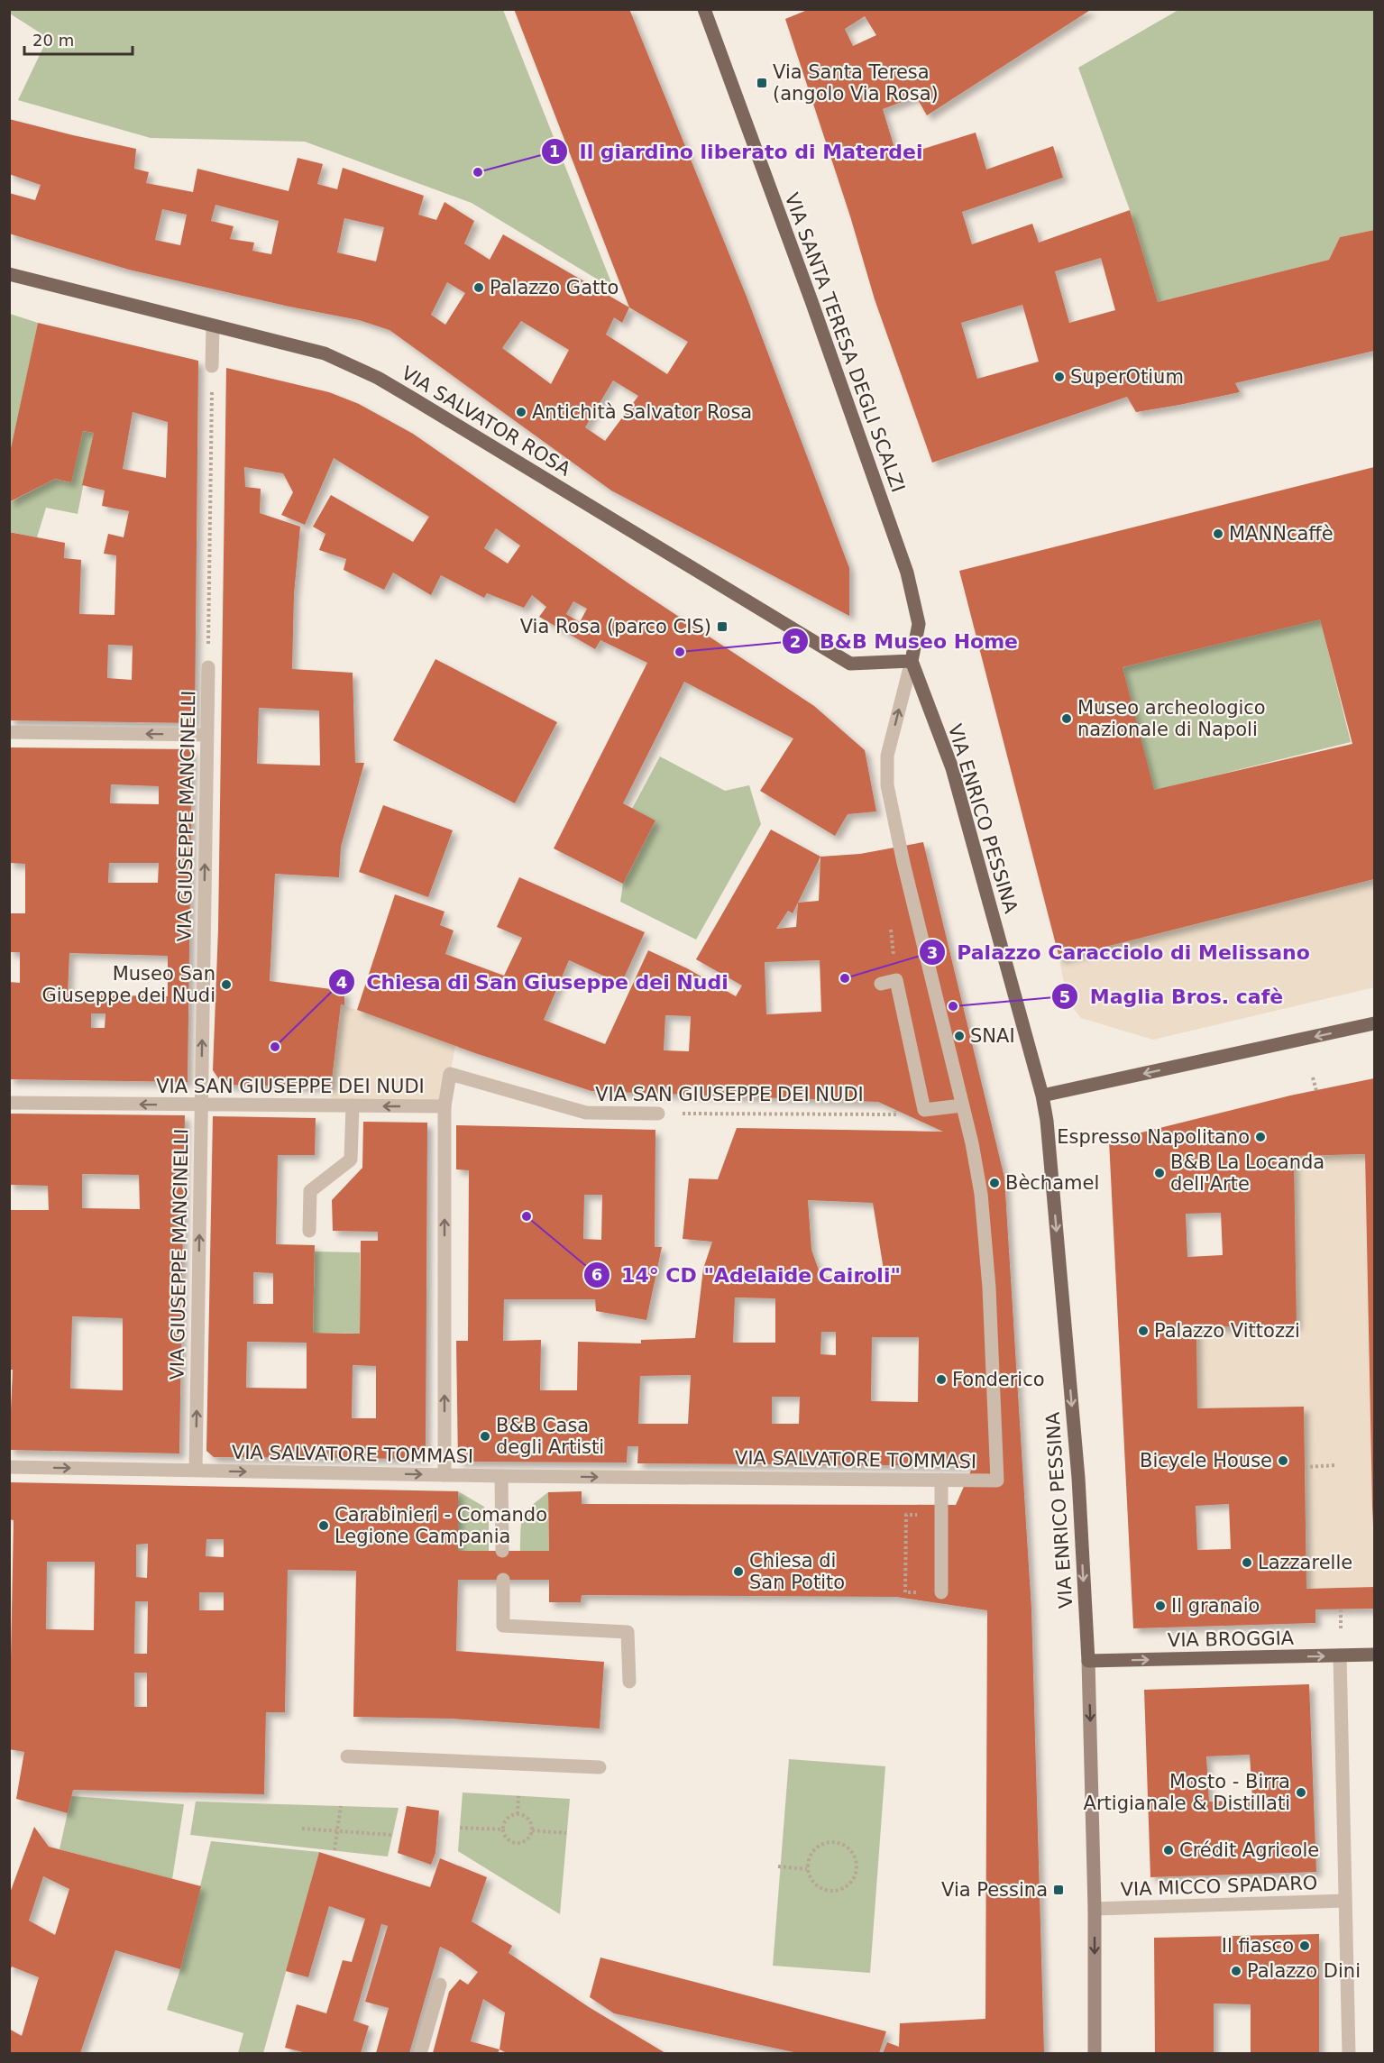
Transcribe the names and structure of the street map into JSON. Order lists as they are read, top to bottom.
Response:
{
  "streets": {
    "main road": [
      "VIA SANTA TERESA DEGLI SCALZI",
      "VIA SALVATOR ROSA",
      "VIA ENRICO PESSINA",
      "VIA BROGGIA"
    ],
    "street": [
      "VIA GIUSEPPE MANCINELLI",
      "VIA SAN GIUSEPPE DEI NUDI",
      "VIA SALVATORE TOMMASI",
      "VIA MICCO SPADARO"
    ]
  },
  "crossings": [
    ["VIA SANTA TERESA DEGLI SCALZI", "VIA SALVATOR ROSA"],
    ["VIA SANTA TERESA DEGLI SCALZI", "VIA ENRICO PESSINA"],
    ["VIA SANTA TERESA DEGLI SCALZI", "VIA SALVATORE TOMMASI"],
    ["VIA SALVATOR ROSA", "VIA ENRICO PESSINA"],
    ["VIA SALVATOR ROSA", "VIA SALVATORE TOMMASI"],
    ["VIA GIUSEPPE MANCINELLI", "VIA SAN GIUSEPPE DEI NUDI"],
    ["VIA GIUSEPPE MANCINELLI", "VIA SALVATORE TOMMASI"],
    ["VIA ENRICO PESSINA", "VIA SALVATORE TOMMASI"],
    ["VIA ENRICO PESSINA", "VIA BROGGIA"],
    ["VIA ENRICO PESSINA", "VIA MICCO SPADARO"]
  ],
  "one_way": ["VIA GIUSEPPE MANCINELLI", "VIA ENRICO PESSINA", "VIA BROGGIA"],
  "places": {
    "transit": ["Via Santa Teresa (angolo Via Rosa)", "Via Rosa (parco CIS)", "Via Pessina"],
    "other": [
      "Il giardino liberato di Materdei",
      "Palazzo Gatto",
      "SuperOtium",
      "Antichità Salvator Rosa",
      "MANNcaffè",
      "B&B Museo Home",
      "Museo archeologico nazionale di Napoli",
      "Palazzo Caracciolo di Melissano",
      "Museo San Giuseppe dei Nudi",
      "Maglia Bros. cafè",
      "SNAI",
      "Chiesa di San Giuseppe dei Nudi",
      "Espresso Napolitano",
      "B&B La Locanda dell'Arte",
      "Bèchamel",
      "14° CD \"Adelaide Cairoli\"",
      "Palazzo Vittozzi",
      "Fonderico",
      "B&B Casa degli Artisti",
      "Bicycle House",
      "Carabinieri - Comando Legione Campania",
      "Lazzarelle",
      "Chiesa di San Potito",
      "Il granaio",
      "Mosto - Birra Artigianale & Distillati",
      "Crédit Agricole",
      "Il fiasco",
      "Palazzo Dini"
    ]
  },
  "scale_bar": "20 m"
}
